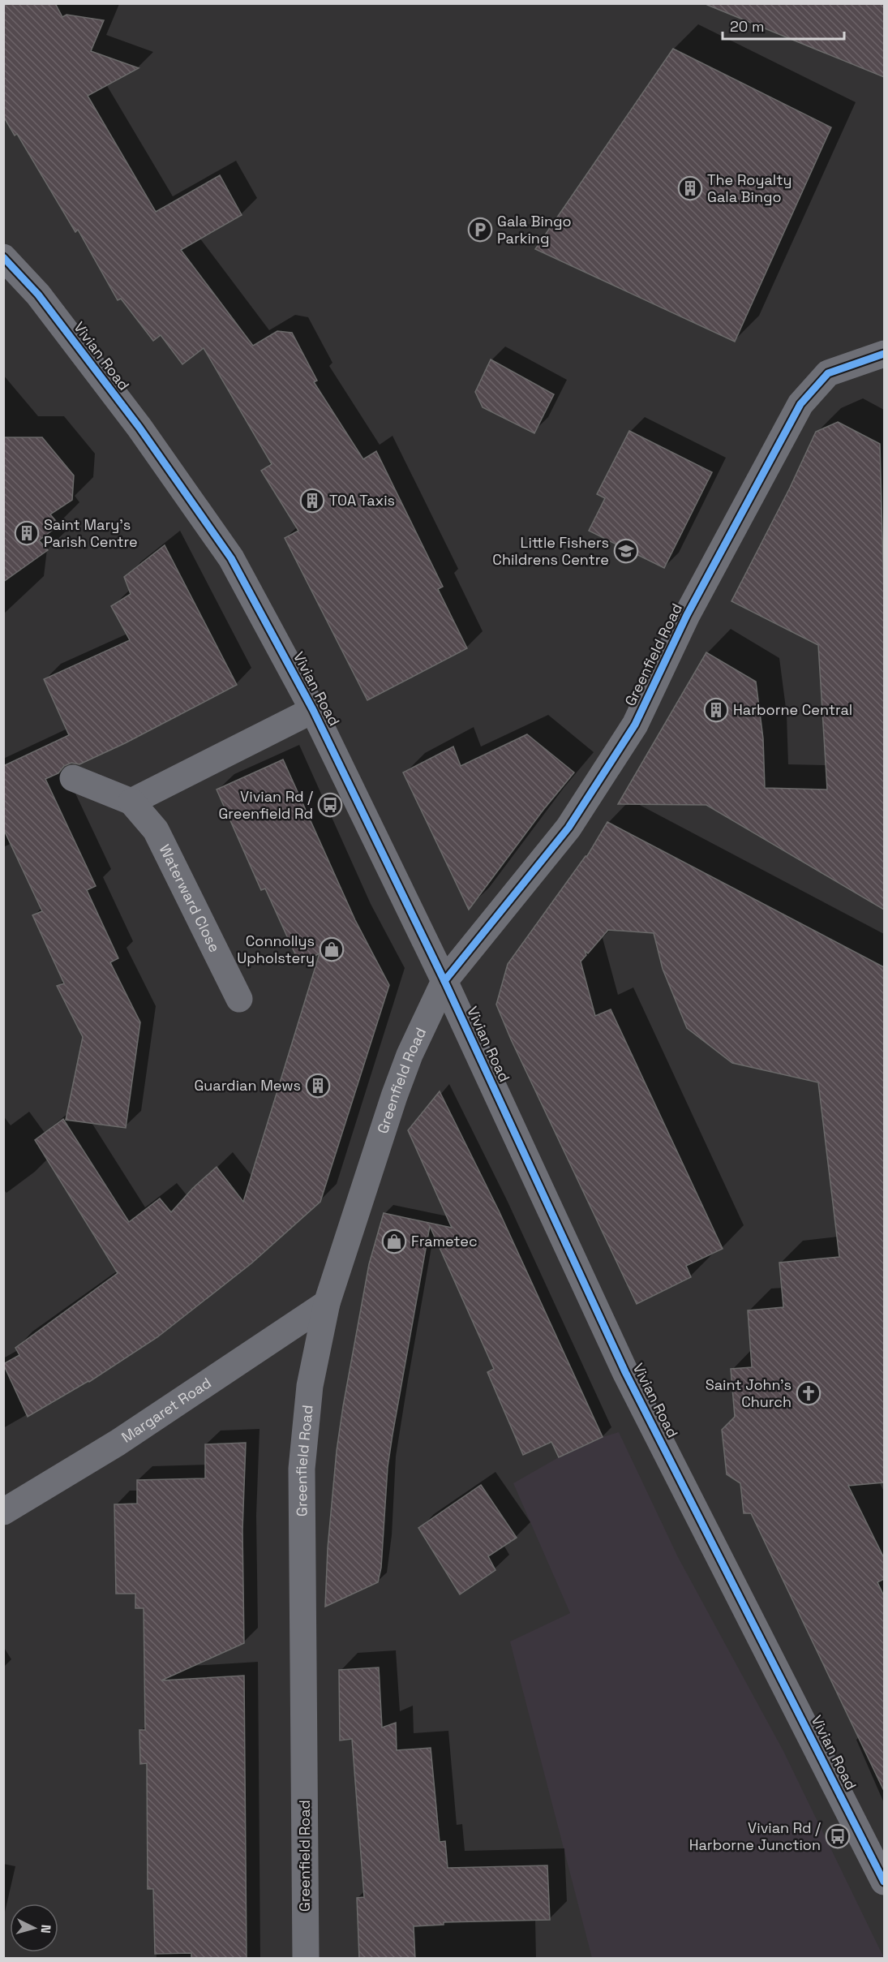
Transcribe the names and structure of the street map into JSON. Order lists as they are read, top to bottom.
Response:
{
  "streets": {
    "street": [
      "Vivian Road",
      "Greenfield Road",
      "Waterward Close",
      "Margaret Road"
    ]
  },
  "crossings": [
    ["Vivian Road", "Greenfield Road"],
    ["Greenfield Road", "Margaret Road"]
  ],
  "places": {
    "building": [
      "The Royalty Gala Bingo",
      "TOA Taxis",
      "Saint Mary's Parish Centre",
      "Harborne Central",
      "Guardian Mews"
    ],
    "parking": ["Gala Bingo Parking"],
    "school or university": ["Little Fishers Childrens Centre"],
    "bus stop": ["Vivian Rd / Greenfield Rd", "Vivian Rd / Harborne Junction"],
    "shop": ["Connollys Upholstery", "Frametec"],
    "church": ["Saint John's Church"]
  },
  "scale_bar": "20 m",
  "north": "right"
}
